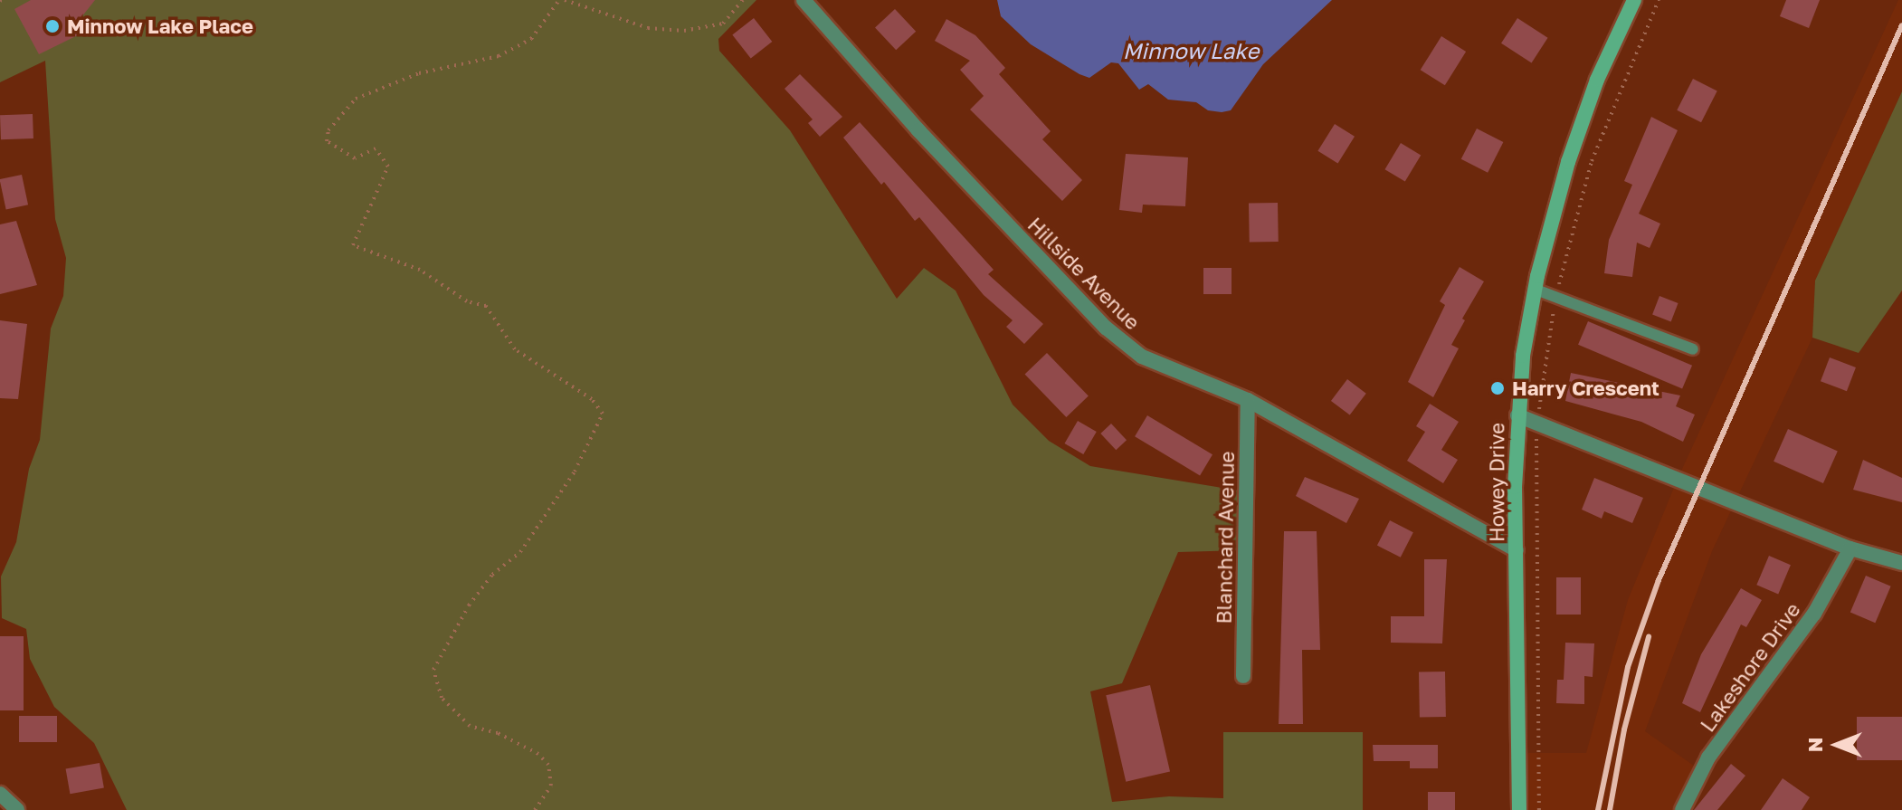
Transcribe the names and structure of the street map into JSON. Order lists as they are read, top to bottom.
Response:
{
  "streets": {
    "main road": ["Howey Drive"],
    "street": ["Hillside Avenue", "Blanchard Avenue", "Lakeshore Drive"]
  },
  "crossings": [
    ["Hillside Avenue", "Howey Drive"],
    ["Hillside Avenue", "Blanchard Avenue"]
  ],
  "water": ["Minnow Lake"],
  "places": ["Minnow Lake Place", "Harry Crescent"],
  "north": "left"
}
